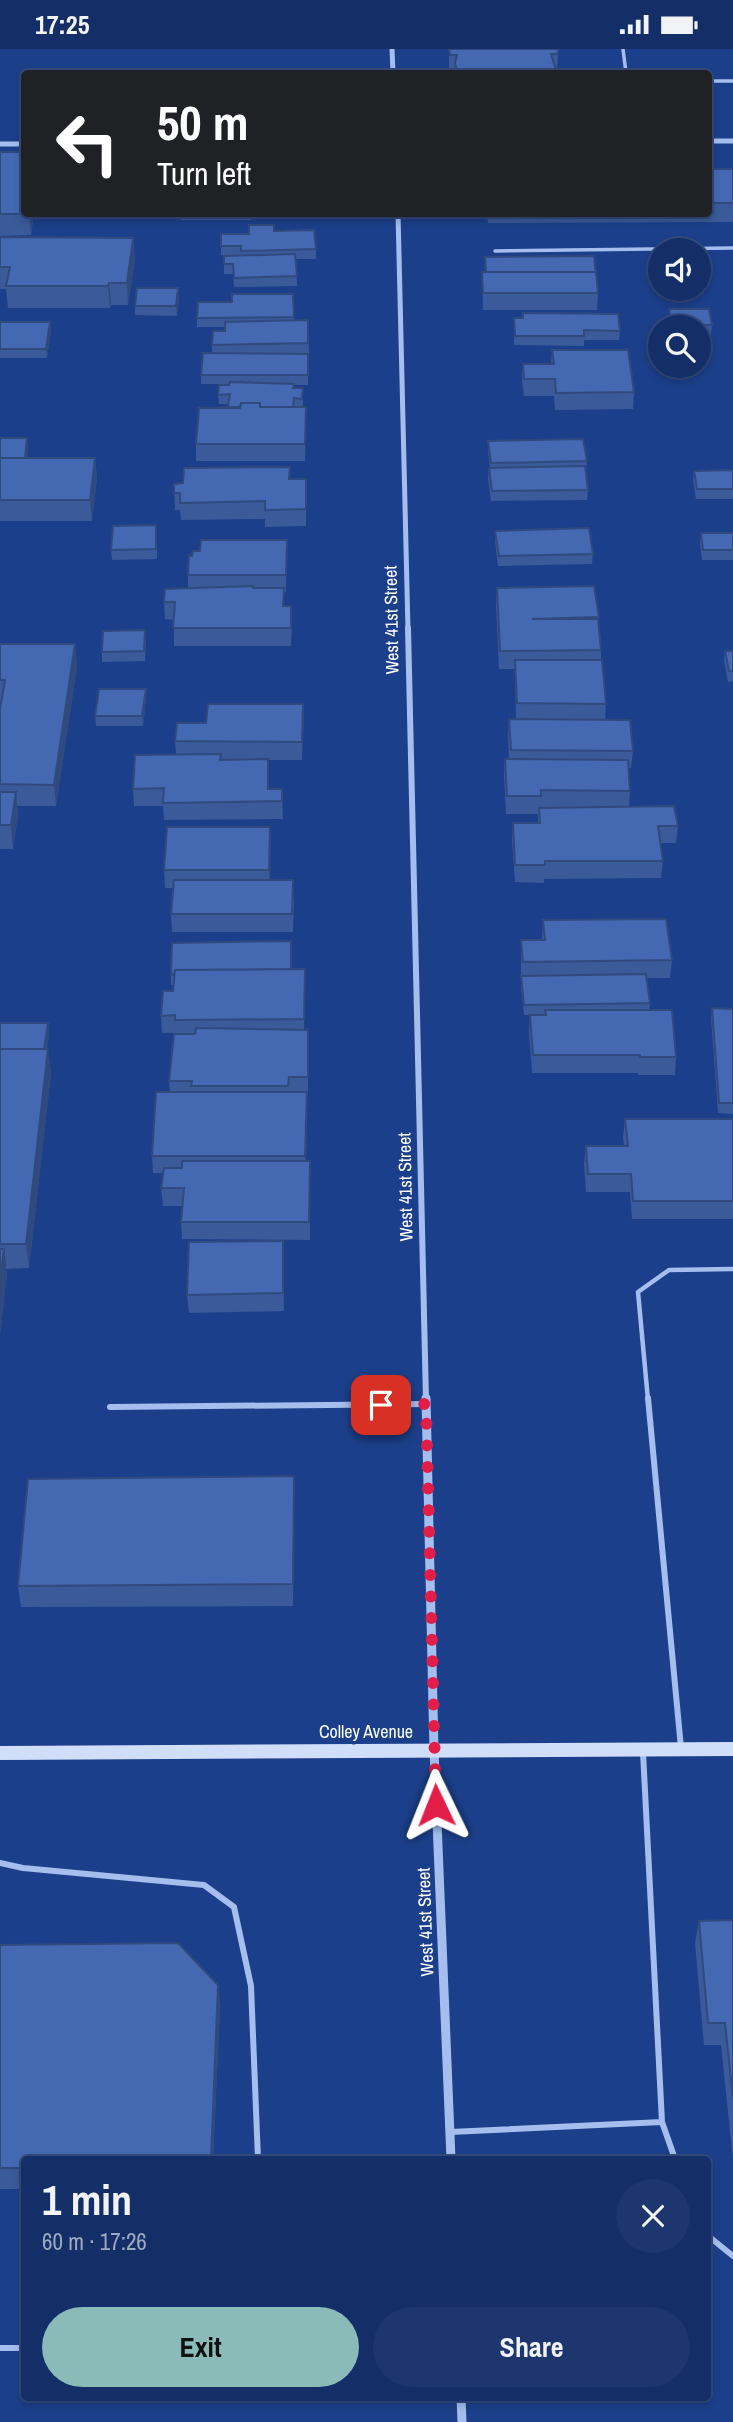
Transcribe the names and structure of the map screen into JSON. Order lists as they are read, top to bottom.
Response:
{
  "streets": {
    "main road": ["Colley Avenue"],
    "street": ["West 41st Street"]
  },
  "crossings": [
    ["West 41st Street", "Colley Avenue"]
  ],
  "page": {
    "status": "17:25",
    "turn": ["50 m", "Turn left"],
    "heading": ["1 min", "60 m · 17:26"],
    "buttons": ["Exit", "Share"]
  }
}
